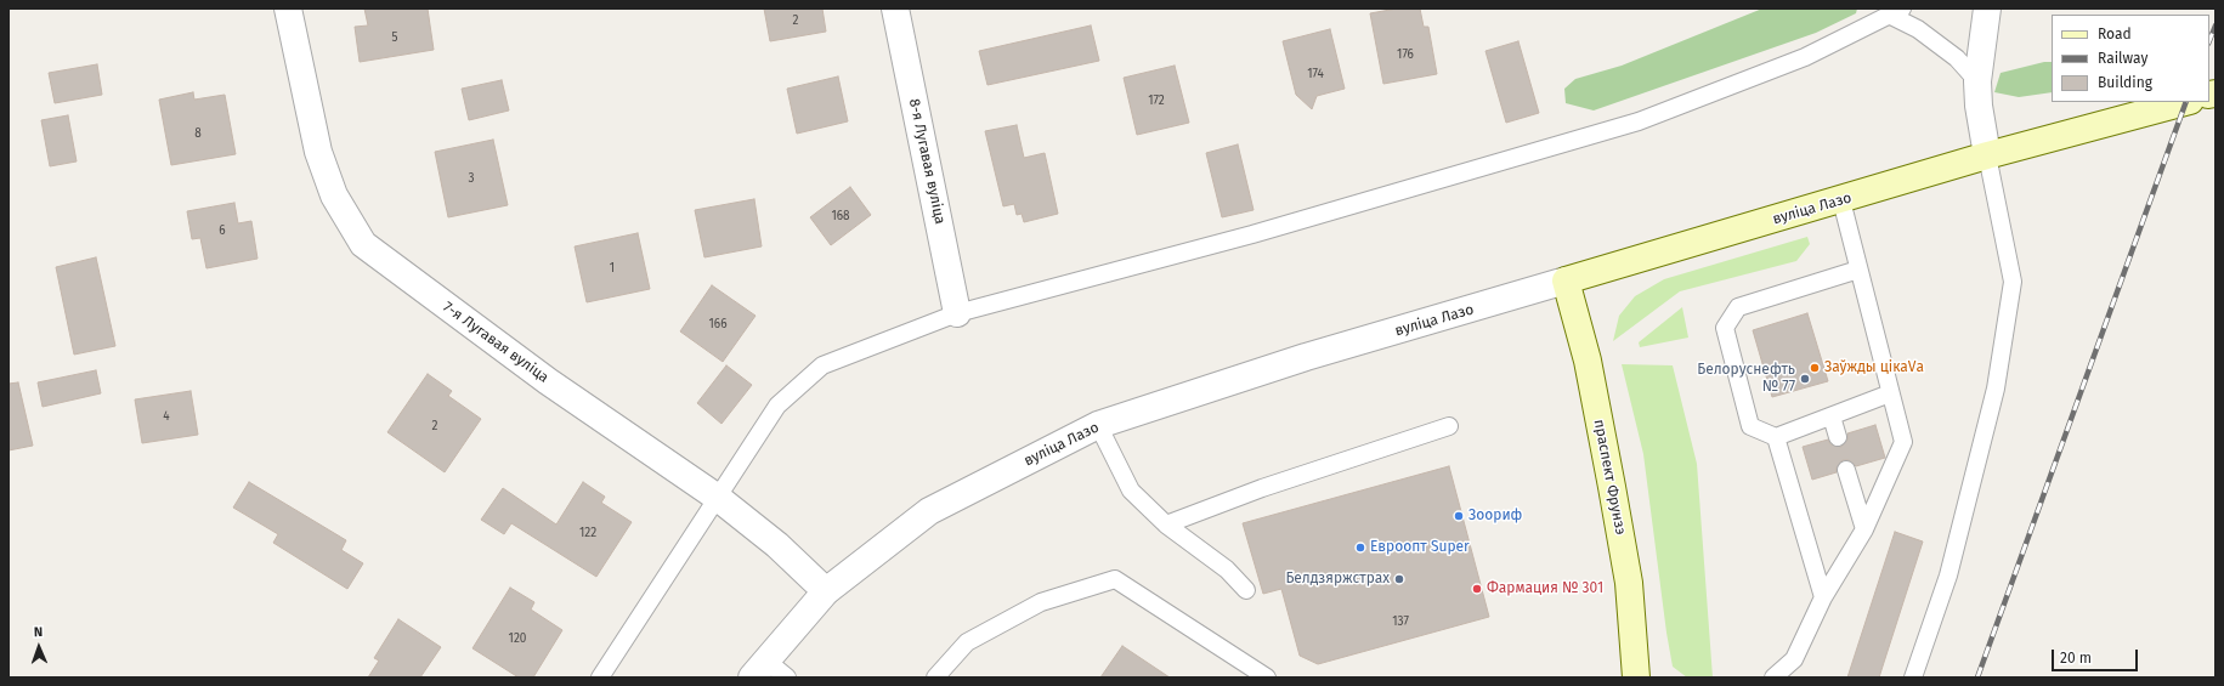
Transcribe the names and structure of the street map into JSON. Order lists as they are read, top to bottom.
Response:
{
  "streets": {
    "main road": ["вуліца Лазо", "праспект Фрунзэ"],
    "street": ["8-я Лугавая вуліца", "7-я Лугавая вуліца"]
  },
  "crossings": [
    ["вуліца Лазо", "7-я Лугавая вуліца"],
    ["вуліца Лазо", "праспект Фрунзэ"]
  ],
  "places": [
    "Заўжды цікаVа",
    "Белоруснефть № 77",
    "Зоориф",
    "Евроопт Super",
    "Белдзяржстрах",
    "Фармация № 301"
  ],
  "house_numbers": [
    "2",
    "5",
    "176",
    "174",
    "172",
    "8",
    "3",
    "168",
    "6",
    "1",
    "166",
    "4",
    "2",
    "122",
    "137",
    "120"
  ],
  "legend": ["Road", "Railway", "Building"],
  "scale_bar": "20 m",
  "north": "top"
}
